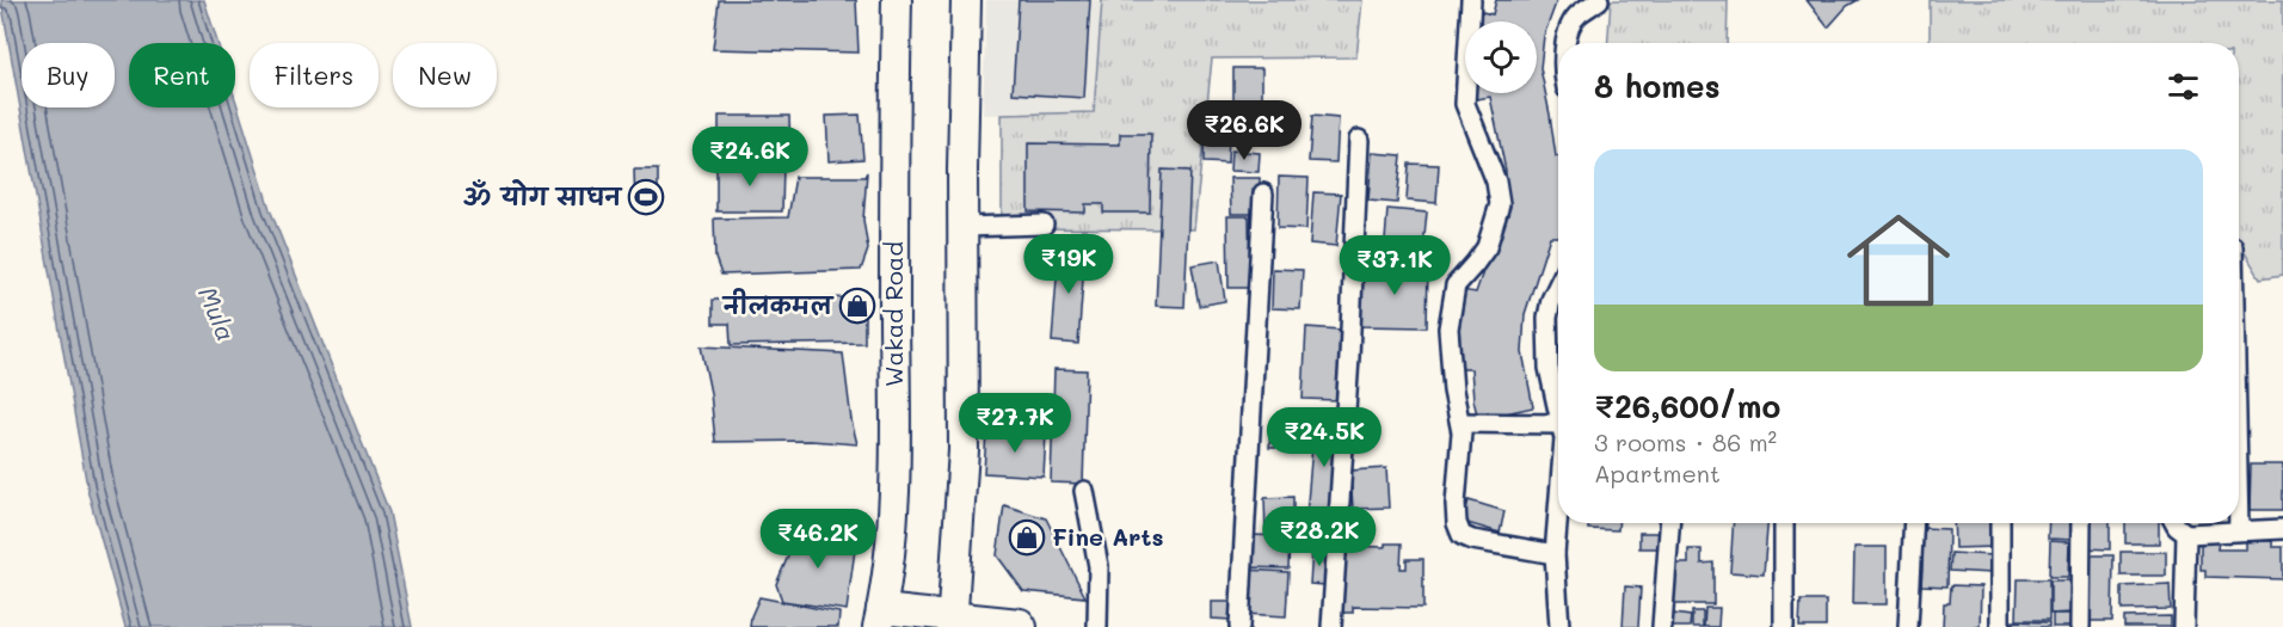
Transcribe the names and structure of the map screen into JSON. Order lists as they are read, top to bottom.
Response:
{
  "streets": {
    "main road": ["Wakad Road"]
  },
  "water": ["Mula"],
  "places": {
    "sports": ["ॐ योग साघन"],
    "shop": ["नीलकमल", "Fine Arts"]
  },
  "page": {
    "chip": [
      "Buy",
      "Rent",
      "Filters",
      "New"
    ],
    "heading": "8 homes",
    "price": [
      "₹26.6K",
      "₹24.6K",
      "₹19K",
      "₹37.1K",
      "₹27.7K",
      "₹24.5K",
      "₹28.2K",
      "₹46.2K"
    ],
    "list": [
      {
        "name": "₹26,600/mo",
        "note": "3 rooms · 86 m² · Apartment"
      }
    ]
  }
}
